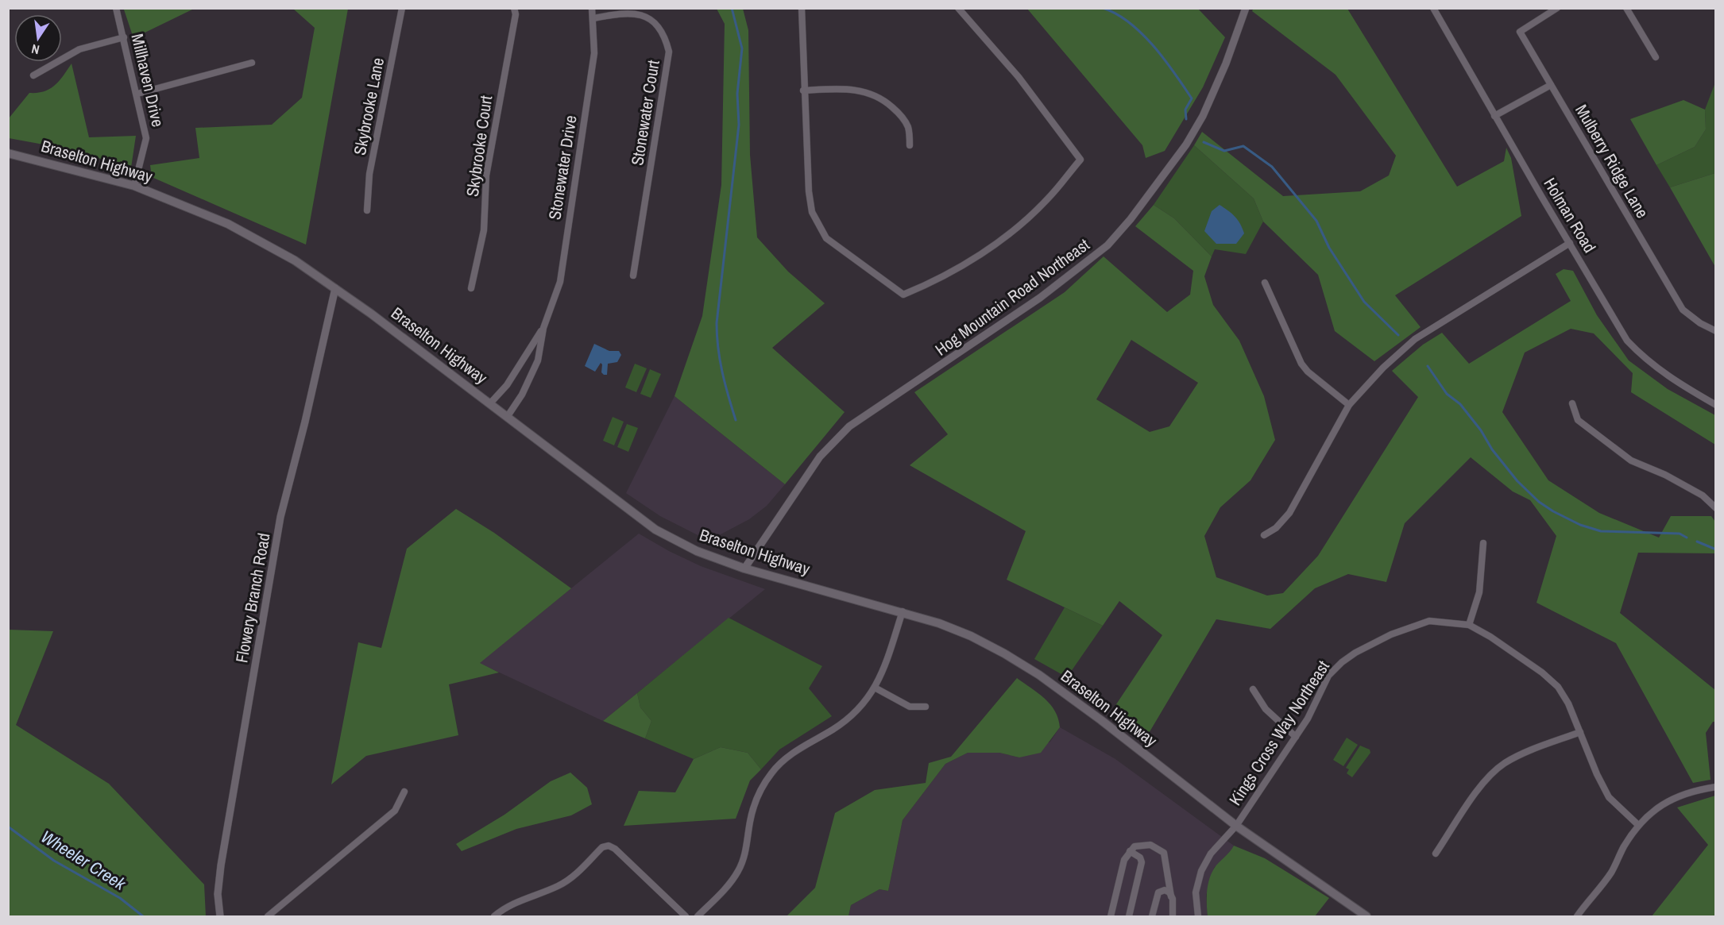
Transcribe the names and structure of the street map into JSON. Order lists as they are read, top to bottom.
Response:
{
  "streets": {
    "main road": ["Braselton Highway"],
    "street": [
      "Millhaven Drive",
      "Skybrooke Lane",
      "Stonewater Court",
      "Skybrooke Court",
      "Mulberry Ridge Lane",
      "Stonewater Drive",
      "Holman Road",
      "Hog Mountain Road Northeast",
      "Flowery Branch Road",
      "Kings Cross Way Northeast"
    ]
  },
  "crossings": [
    ["Millhaven Drive", "Braselton Highway"],
    ["Stonewater Court", "Stonewater Drive"],
    ["Braselton Highway", "Stonewater Drive"],
    ["Braselton Highway", "Hog Mountain Road Northeast"],
    ["Braselton Highway", "Flowery Branch Road"],
    ["Braselton Highway", "Kings Cross Way Northeast"]
  ],
  "water": ["Wheeler Creek"],
  "north": "bottom"
}
